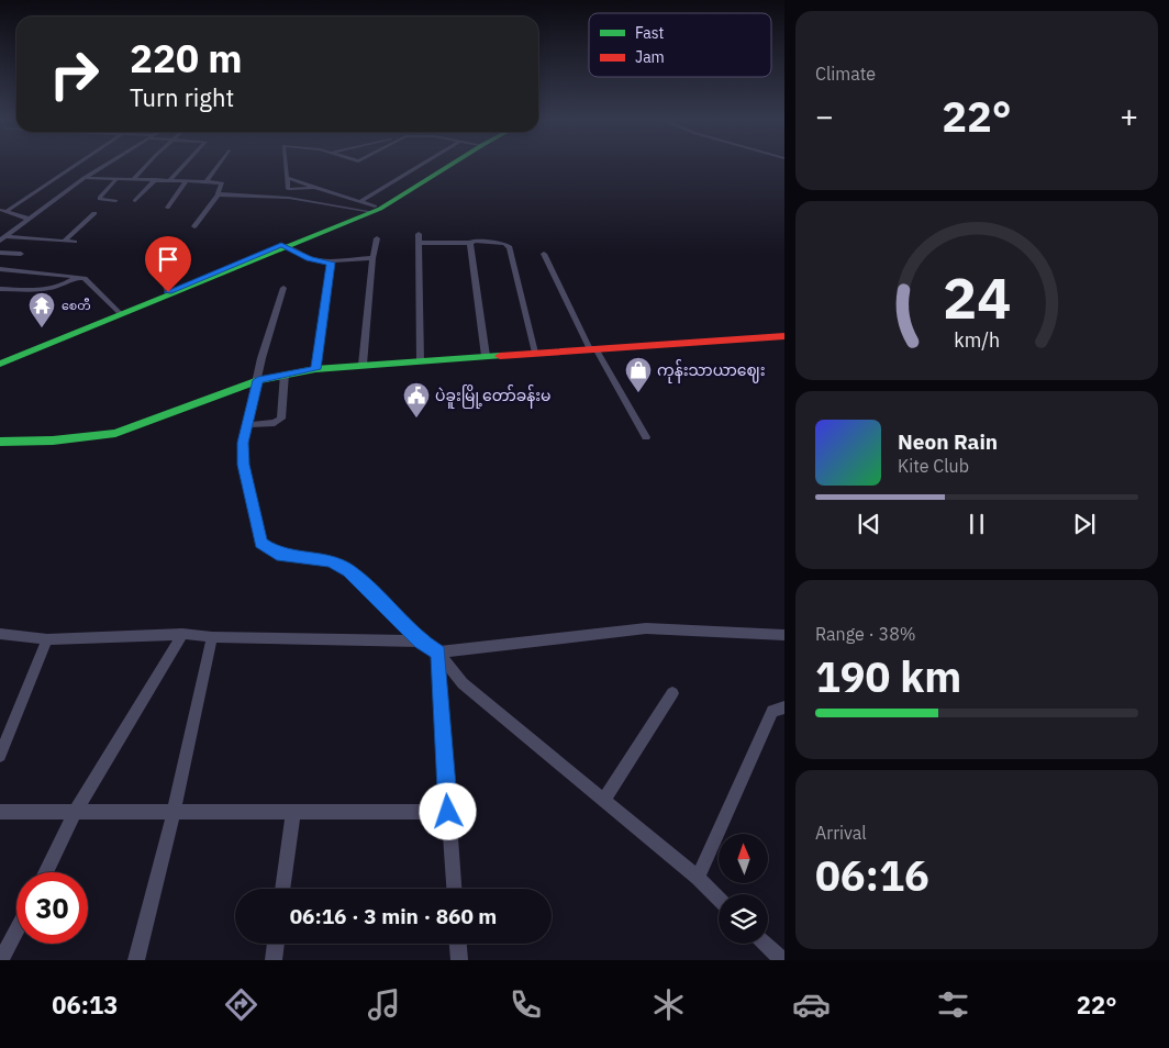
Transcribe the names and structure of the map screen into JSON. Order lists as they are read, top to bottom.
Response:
{
  "places": {
    "temple": ["စေတီ"],
    "shop": ["ကုန်းသာယာဈေး"],
    "public building": ["ပဲခူးမြို့တော်ခန်းမ"]
  },
  "legend": ["Fast", "Jam"],
  "north": "top",
  "page": {
    "tile": [
      "Climate",
      ["Range · 38%", "190 km"],
      ["Arrival", "06:16"]
    ],
    "turn": ["220 m", "Turn right"],
    "heat": ["−", "22°", "+"],
    "song": ["Neon Rain", "Kite Club"],
    "limit": "30",
    "trip": "06:16 · 3 min · 860 m",
    "tabs": ["06:13", "22°"],
    "gauge": ["24", "km/h"]
  }
}
